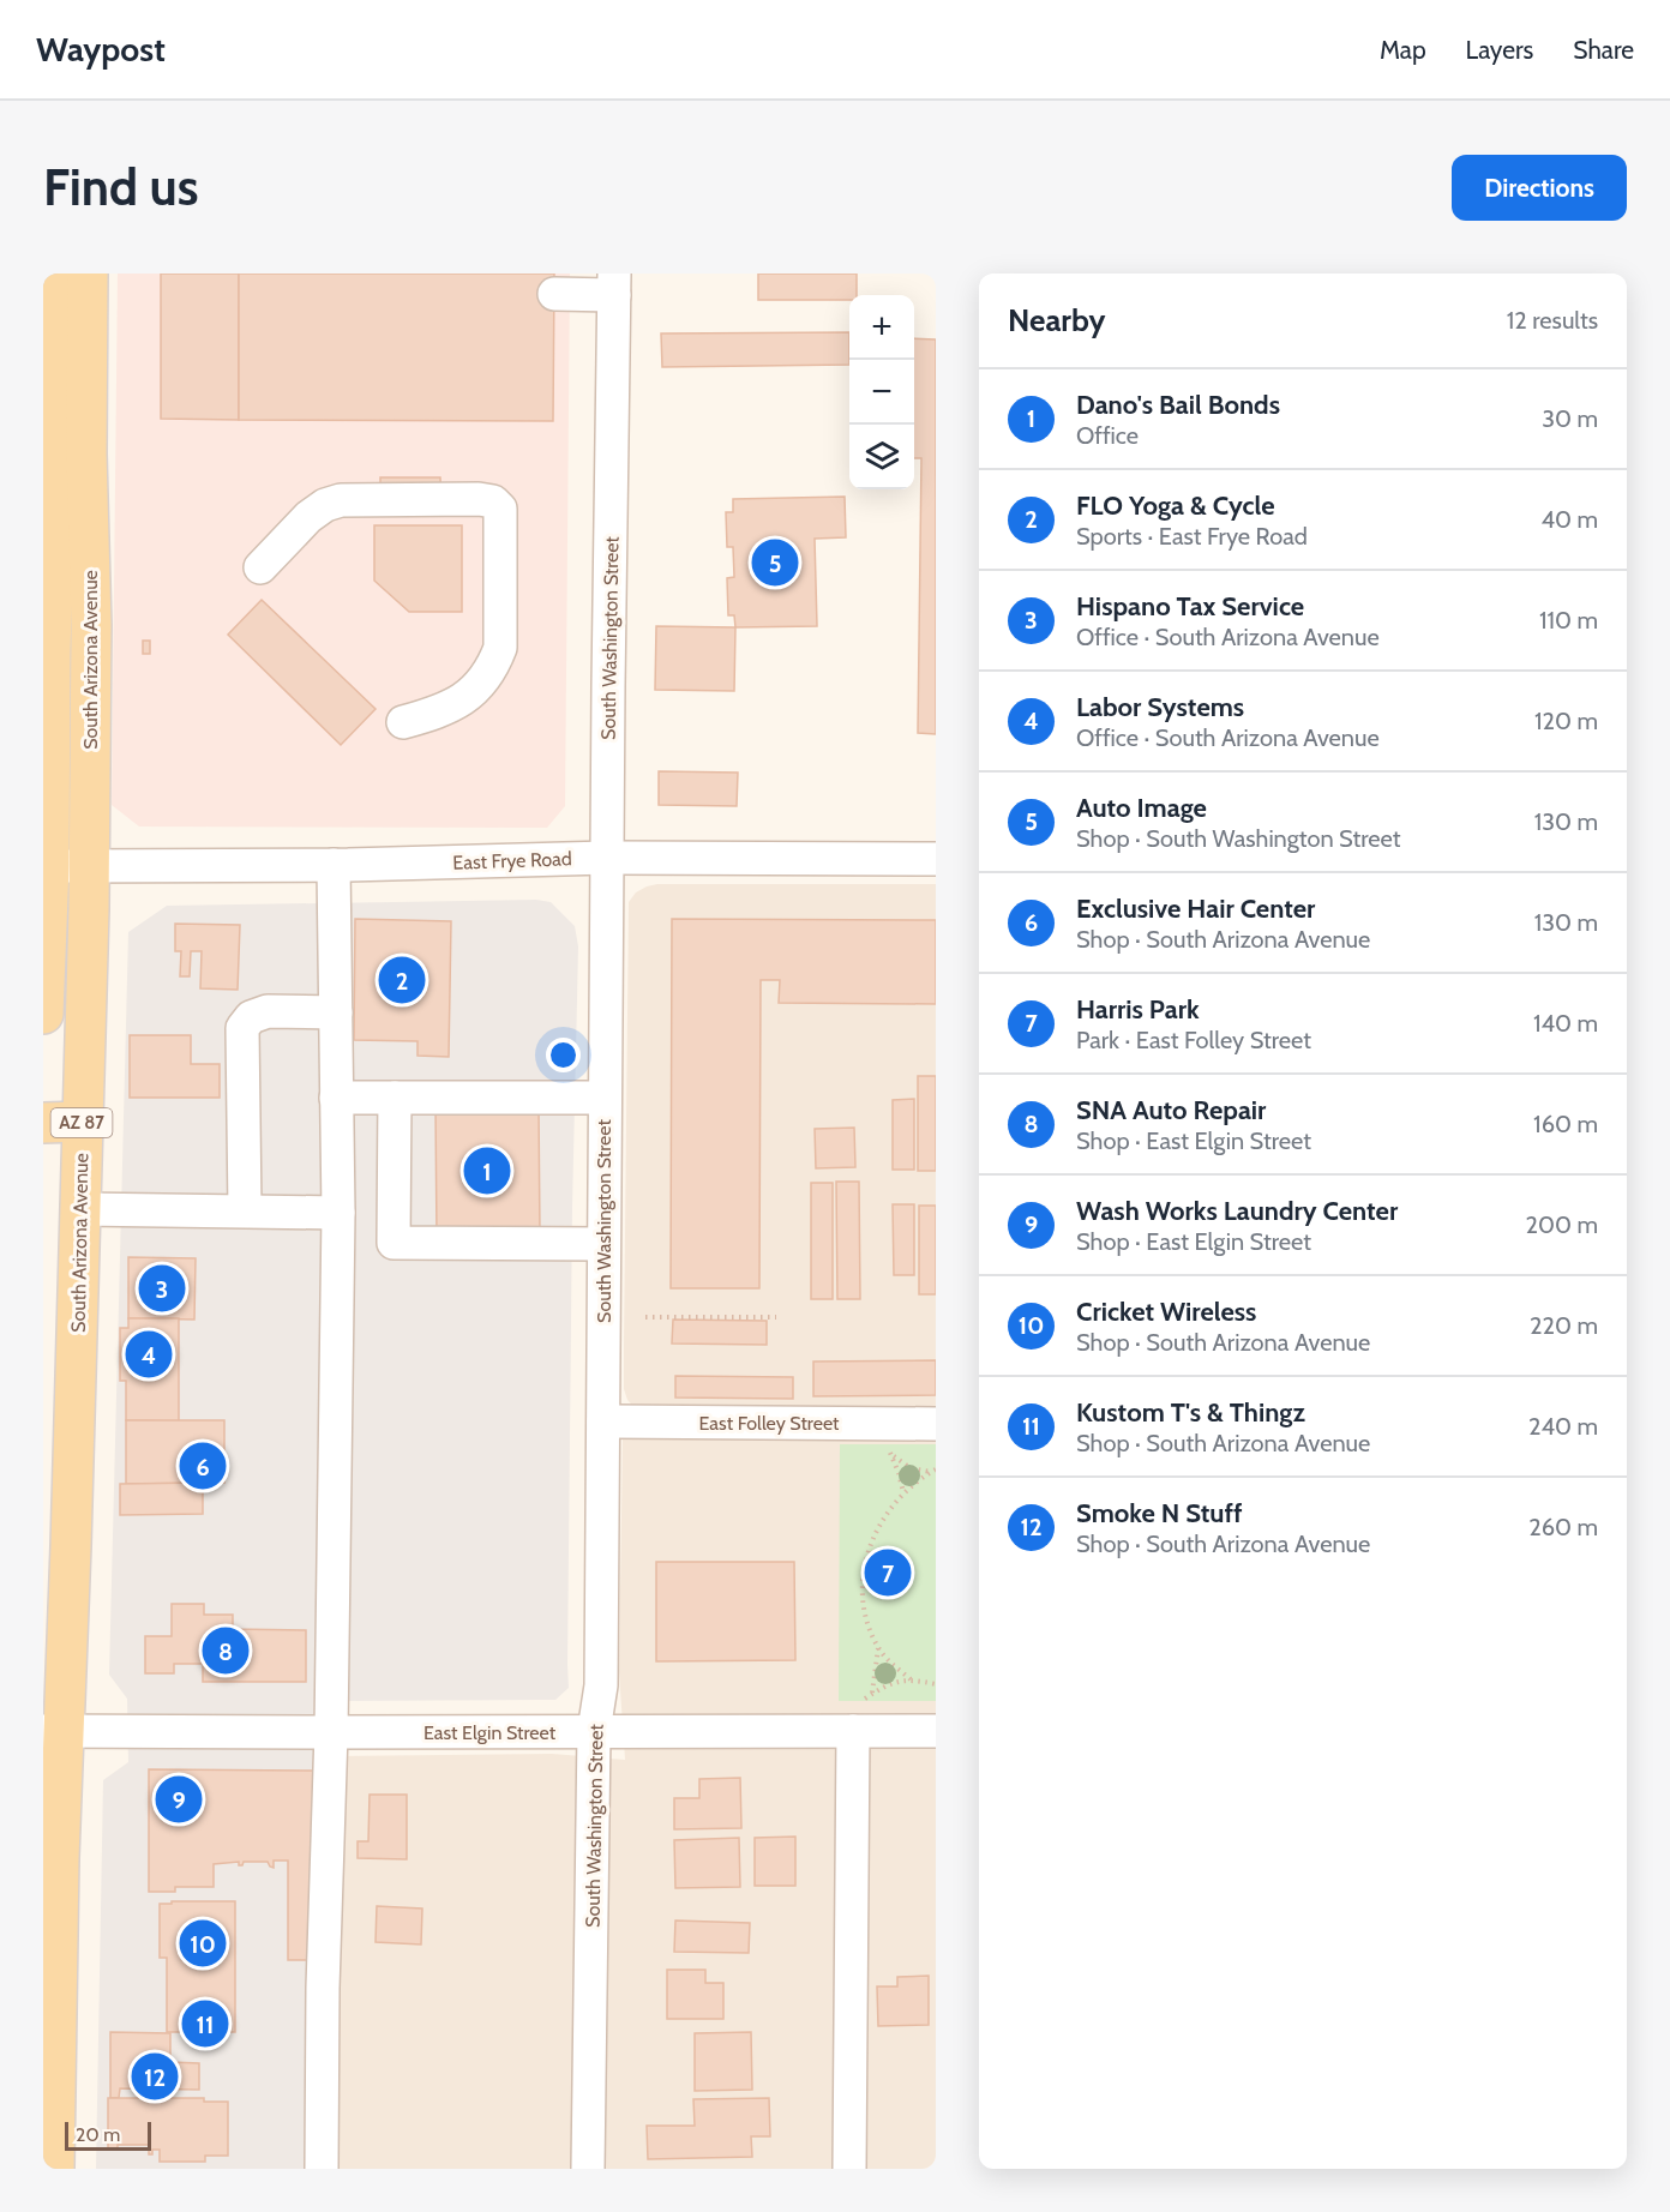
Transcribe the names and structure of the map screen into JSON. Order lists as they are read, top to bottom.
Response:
{
  "streets": {
    "main road": ["South Arizona Avenue", "AZ 87"],
    "street": [
      "South Washington Street",
      "East Frye Road",
      "East Folley Street",
      "East Elgin Street"
    ]
  },
  "crossings": [
    ["South Washington Street", "East Frye Road"],
    ["South Washington Street", "East Folley Street"],
    ["South Washington Street", "East Elgin Street"],
    ["South Arizona Avenue", "East Frye Road"],
    ["South Arizona Avenue", "East Elgin Street"]
  ],
  "scale_bar": "20 m",
  "page": {
    "header": "Waypost",
    "nav": ["Map", "Layers", "Share"],
    "buttons": "Directions",
    "title": "Find us",
    "heading": ["Nearby", "12 results"],
    "map_buttons": ["+", "−"],
    "list": [
      {
        "mark": "1",
        "name": "Dano's Bail Bonds",
        "note": "Office",
        "value": "30 m"
      },
      {
        "mark": "2",
        "name": "FLO Yoga & Cycle",
        "note": "Sports · East Frye Road",
        "value": "40 m"
      },
      {
        "mark": "3",
        "name": "Hispano Tax Service",
        "note": "Office · South Arizona Avenue",
        "value": "110 m"
      },
      {
        "mark": "4",
        "name": "Labor Systems",
        "note": "Office · South Arizona Avenue",
        "value": "120 m"
      },
      {
        "mark": "5",
        "name": "Auto Image",
        "note": "Shop · South Washington Street",
        "value": "130 m"
      },
      {
        "mark": "6",
        "name": "Exclusive Hair Center",
        "note": "Shop · South Arizona Avenue",
        "value": "130 m"
      },
      {
        "mark": "7",
        "name": "Harris Park",
        "note": "Park · East Folley Street",
        "value": "140 m"
      },
      {
        "mark": "8",
        "name": "SNA Auto Repair",
        "note": "Shop · East Elgin Street",
        "value": "160 m"
      },
      {
        "mark": "9",
        "name": "Wash Works Laundry Center",
        "note": "Shop · East Elgin Street",
        "value": "200 m"
      },
      {
        "mark": "10",
        "name": "Cricket Wireless",
        "note": "Shop · South Arizona Avenue",
        "value": "220 m"
      },
      {
        "mark": "11",
        "name": "Kustom T's & Thingz",
        "note": "Shop · South Arizona Avenue",
        "value": "240 m"
      },
      {
        "mark": "12",
        "name": "Smoke N Stuff",
        "note": "Shop · South Arizona Avenue",
        "value": "260 m"
      }
    ],
    "pins": [
      "5",
      "2",
      "1",
      "3",
      "4",
      "6",
      "7",
      "8",
      "9",
      "10",
      "11",
      "12"
    ],
    "scale": "20 m"
  }
}
